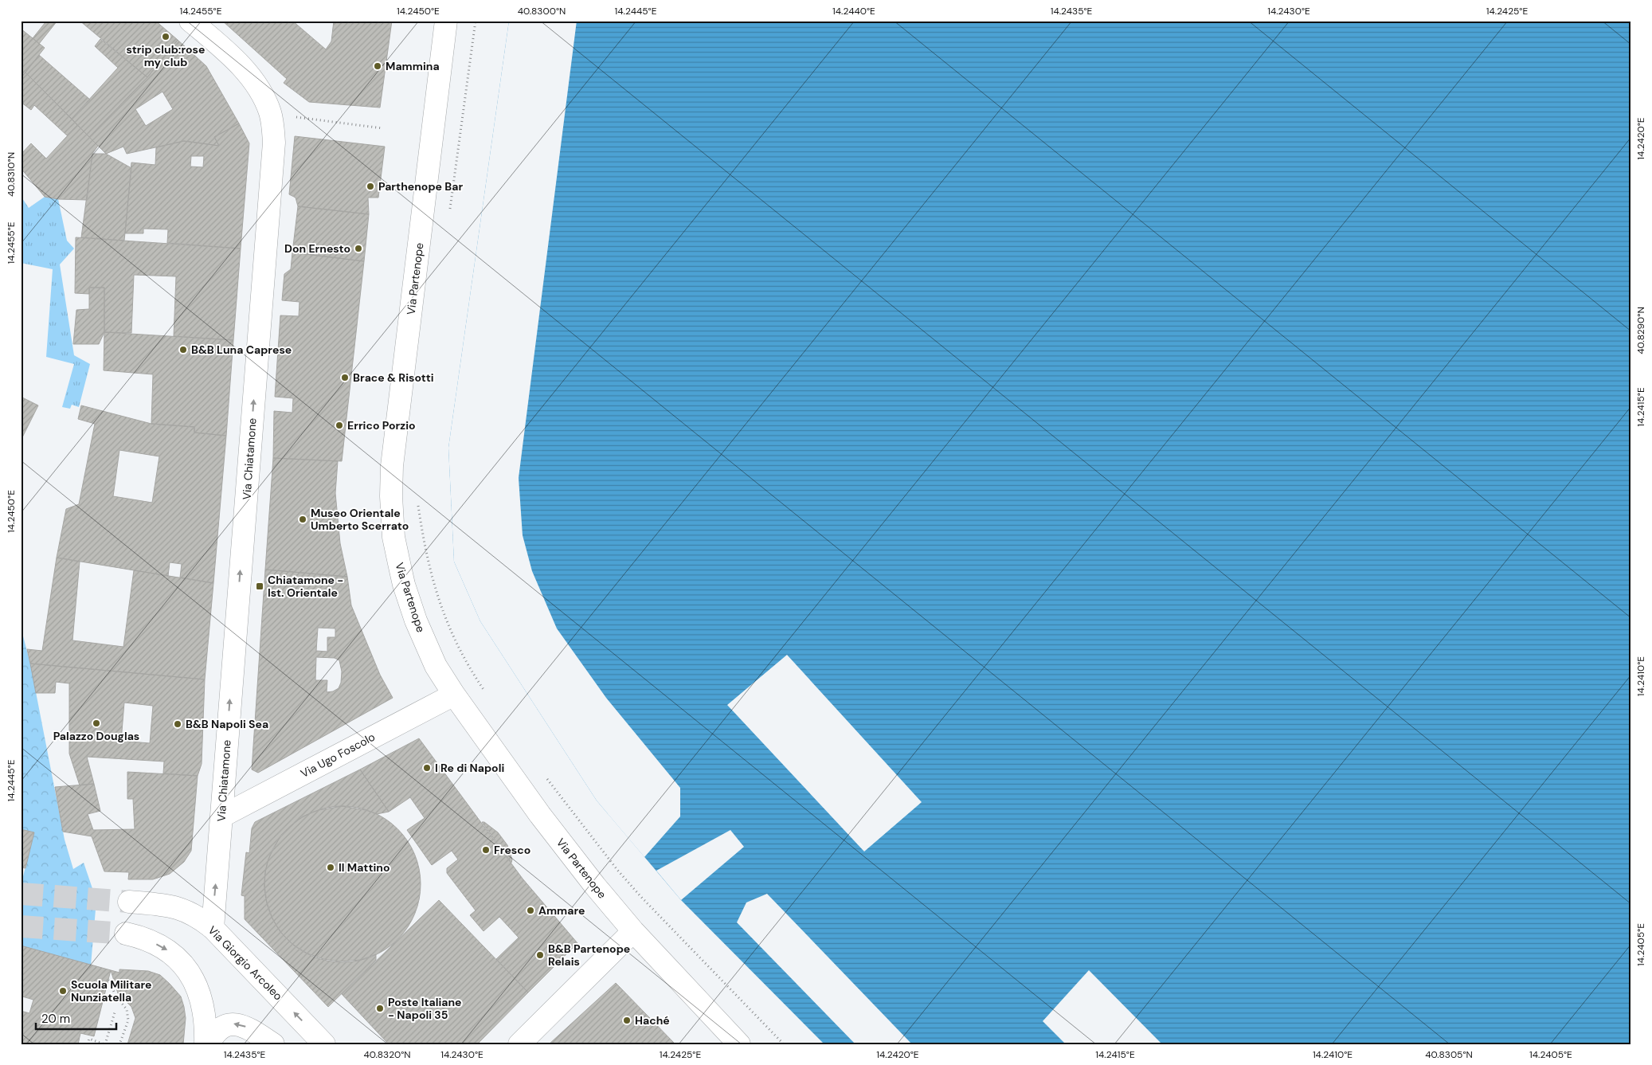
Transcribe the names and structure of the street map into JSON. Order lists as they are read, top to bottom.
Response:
{
  "streets": {
    "street": [
      "Via Partenope",
      "Via Chiatamone",
      "Via Ugo Foscolo",
      "Via Giorgio Arcoleo"
    ]
  },
  "crossings": [
    ["Via Partenope", "Via Ugo Foscolo"],
    ["Via Chiatamone", "Via Ugo Foscolo"],
    ["Via Chiatamone", "Via Giorgio Arcoleo"]
  ],
  "one_way": ["Via Chiatamone", "Via Giorgio Arcoleo"],
  "places": {
    "other": [
      "strip club:rose my club",
      "Mammina",
      "Parthenope Bar",
      "Don Ernesto",
      "B&B Luna Caprese",
      "Brace & Risotti",
      "Errico Porzio",
      "Museo Orientale Umberto Scerrato",
      "Palazzo Douglas",
      "B&B Napoli Sea",
      "I Re di Napoli",
      "Fresco",
      "Il Mattino",
      "Ammare",
      "B&B Partenope Relais",
      "Scuola Militare Nunziatella",
      "Poste Italiane - Napoli 35",
      "Haché"
    ],
    "transit": ["Chiatamone - Ist. Orientale"]
  },
  "scale_bar": "20 m",
  "coordinates": [
    "14.2455°E",
    "14.2450°E",
    "40.8300°N",
    "14.2445°E",
    "14.2440°E",
    "14.2435°E",
    "14.2430°E",
    "14.2425°E",
    "14.2420°E",
    "40.8310°N",
    "40.8290°N",
    "14.2415°E",
    "14.2410°E",
    "14.2405°E",
    "40.8320°N",
    "40.8305°N"
  ]
}
